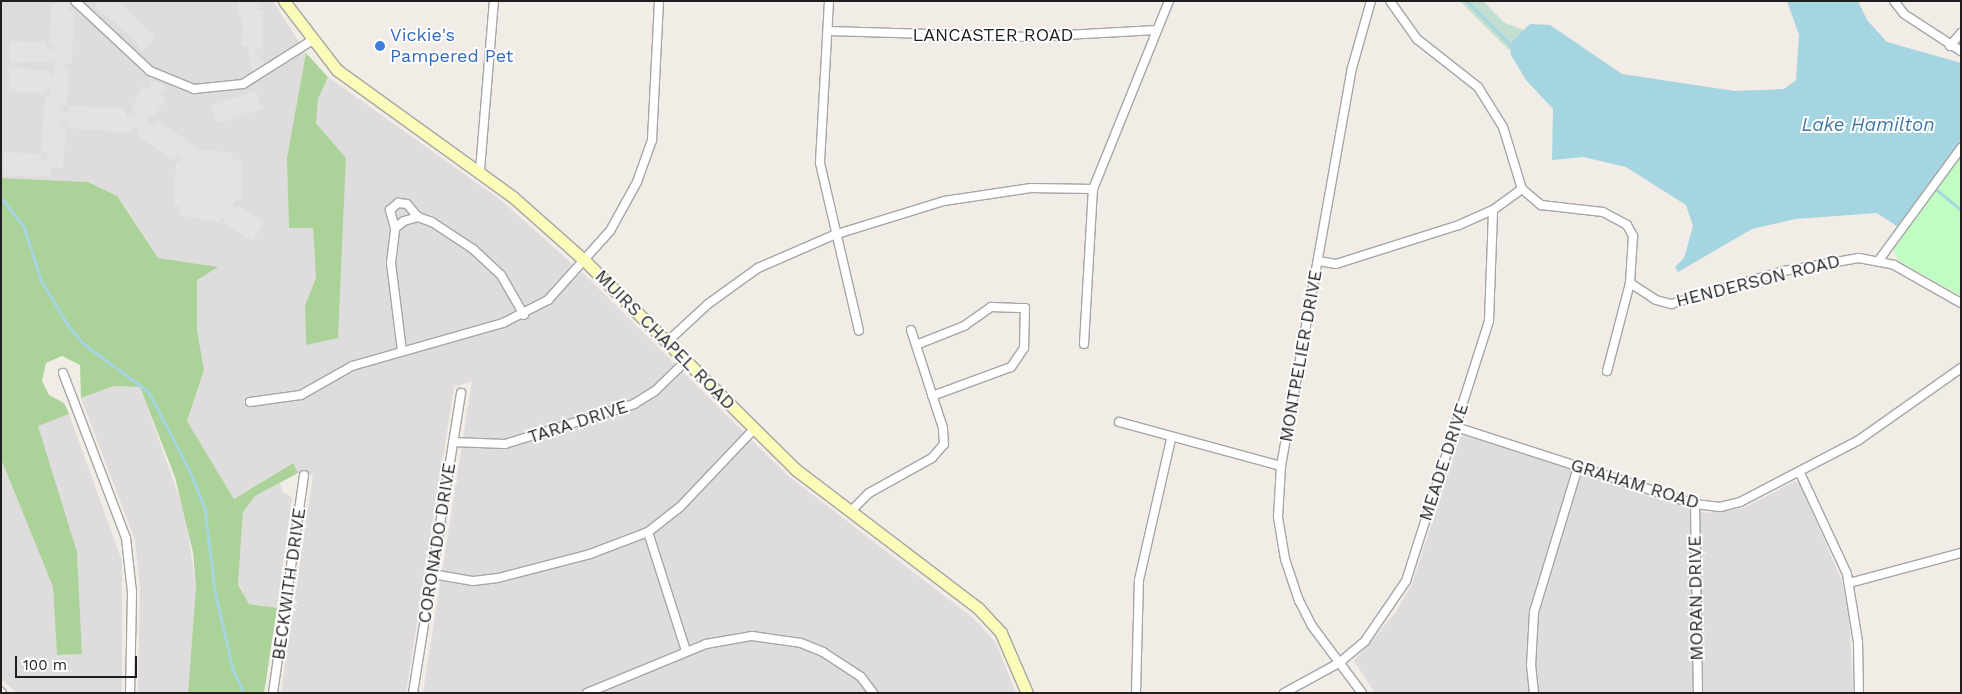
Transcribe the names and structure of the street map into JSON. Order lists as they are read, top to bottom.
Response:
{
  "streets": {
    "main road": ["MUIRS CHAPEL ROAD"],
    "street": [
      "LANCASTER ROAD",
      "HENDERSON ROAD",
      "MONTPELIER DRIVE",
      "TARA DRIVE",
      "MEADE DRIVE",
      "GRAHAM ROAD",
      "CORONADO DRIVE",
      "BECKWITH DRIVE",
      "MORAN DRIVE"
    ]
  },
  "crossings": [
    ["MUIRS CHAPEL ROAD", "TARA DRIVE"],
    ["MONTPELIER DRIVE", "MEADE DRIVE"],
    ["TARA DRIVE", "CORONADO DRIVE"],
    ["MEADE DRIVE", "GRAHAM ROAD"],
    ["GRAHAM ROAD", "MORAN DRIVE"]
  ],
  "water": ["Lake Hamilton"],
  "places": ["Vickie's Pampered Pet"],
  "scale_bar": "100 m"
}
